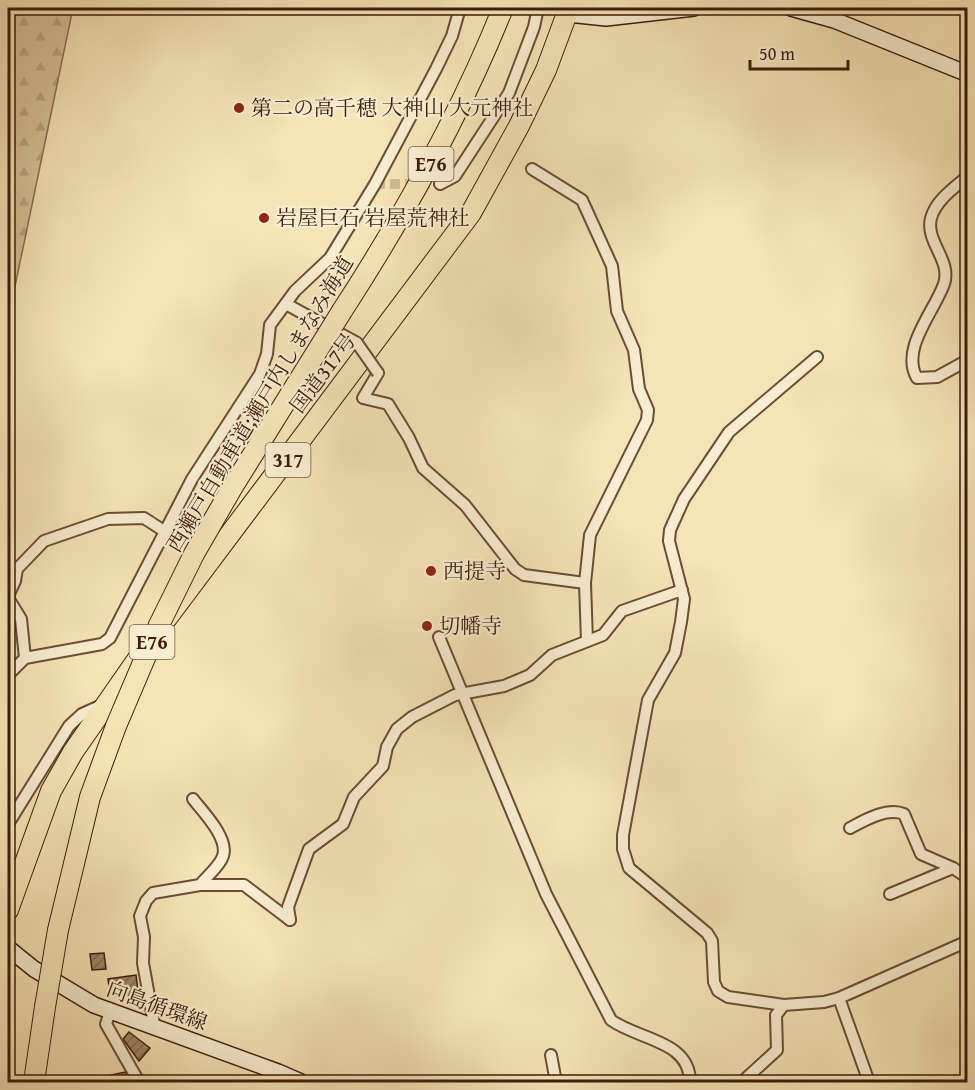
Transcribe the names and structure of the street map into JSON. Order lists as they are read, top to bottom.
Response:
{
  "streets": {
    "highway": [
      "E76",
      "国道317号",
      "西瀬戸自動車道;瀬戸内しまなみ海道",
      "317"
    ],
    "main road": ["向島循環線"]
  },
  "places": [
    "第二の高千穂 大神山 大元神社",
    "岩屋巨石 岩屋荒神社",
    "西提寺",
    "切幡寺"
  ],
  "scale_bar": "50 m"
}
